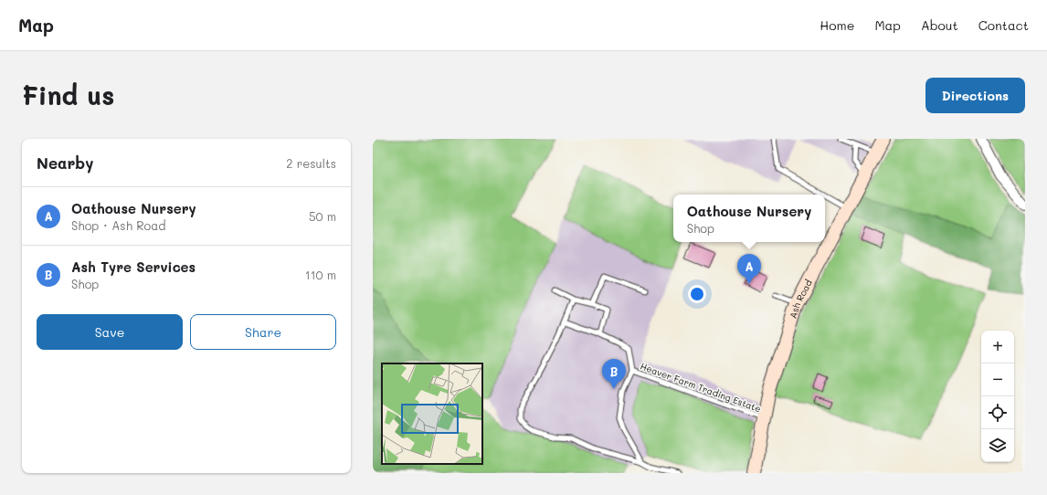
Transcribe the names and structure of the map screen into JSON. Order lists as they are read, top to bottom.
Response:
{
  "streets": {
    "street": ["Ash Road"],
    "lane": ["Heaver Farm Trading Estate"]
  },
  "crossings": [
    ["Ash Road", "Heaver Farm Trading Estate"]
  ],
  "page": {
    "header": "Map",
    "nav": [
      "Home",
      "Map",
      "About",
      "Contact"
    ],
    "buttons": [
      "Directions",
      ["Save", "Share"]
    ],
    "title": "Find us",
    "heading": ["Nearby", "2 results"],
    "list": [
      {
        "mark": "A",
        "name": "Oathouse Nursery",
        "note": "Shop · Ash Road",
        "value": "50 m"
      },
      {
        "mark": "B",
        "name": "Ash Tyre Services",
        "note": "Shop",
        "value": "110 m"
      }
    ],
    "popup": ["Oathouse Nursery", "Shop"],
    "pins": ["A", "B"],
    "map_buttons": ["+", "−"]
  }
}
